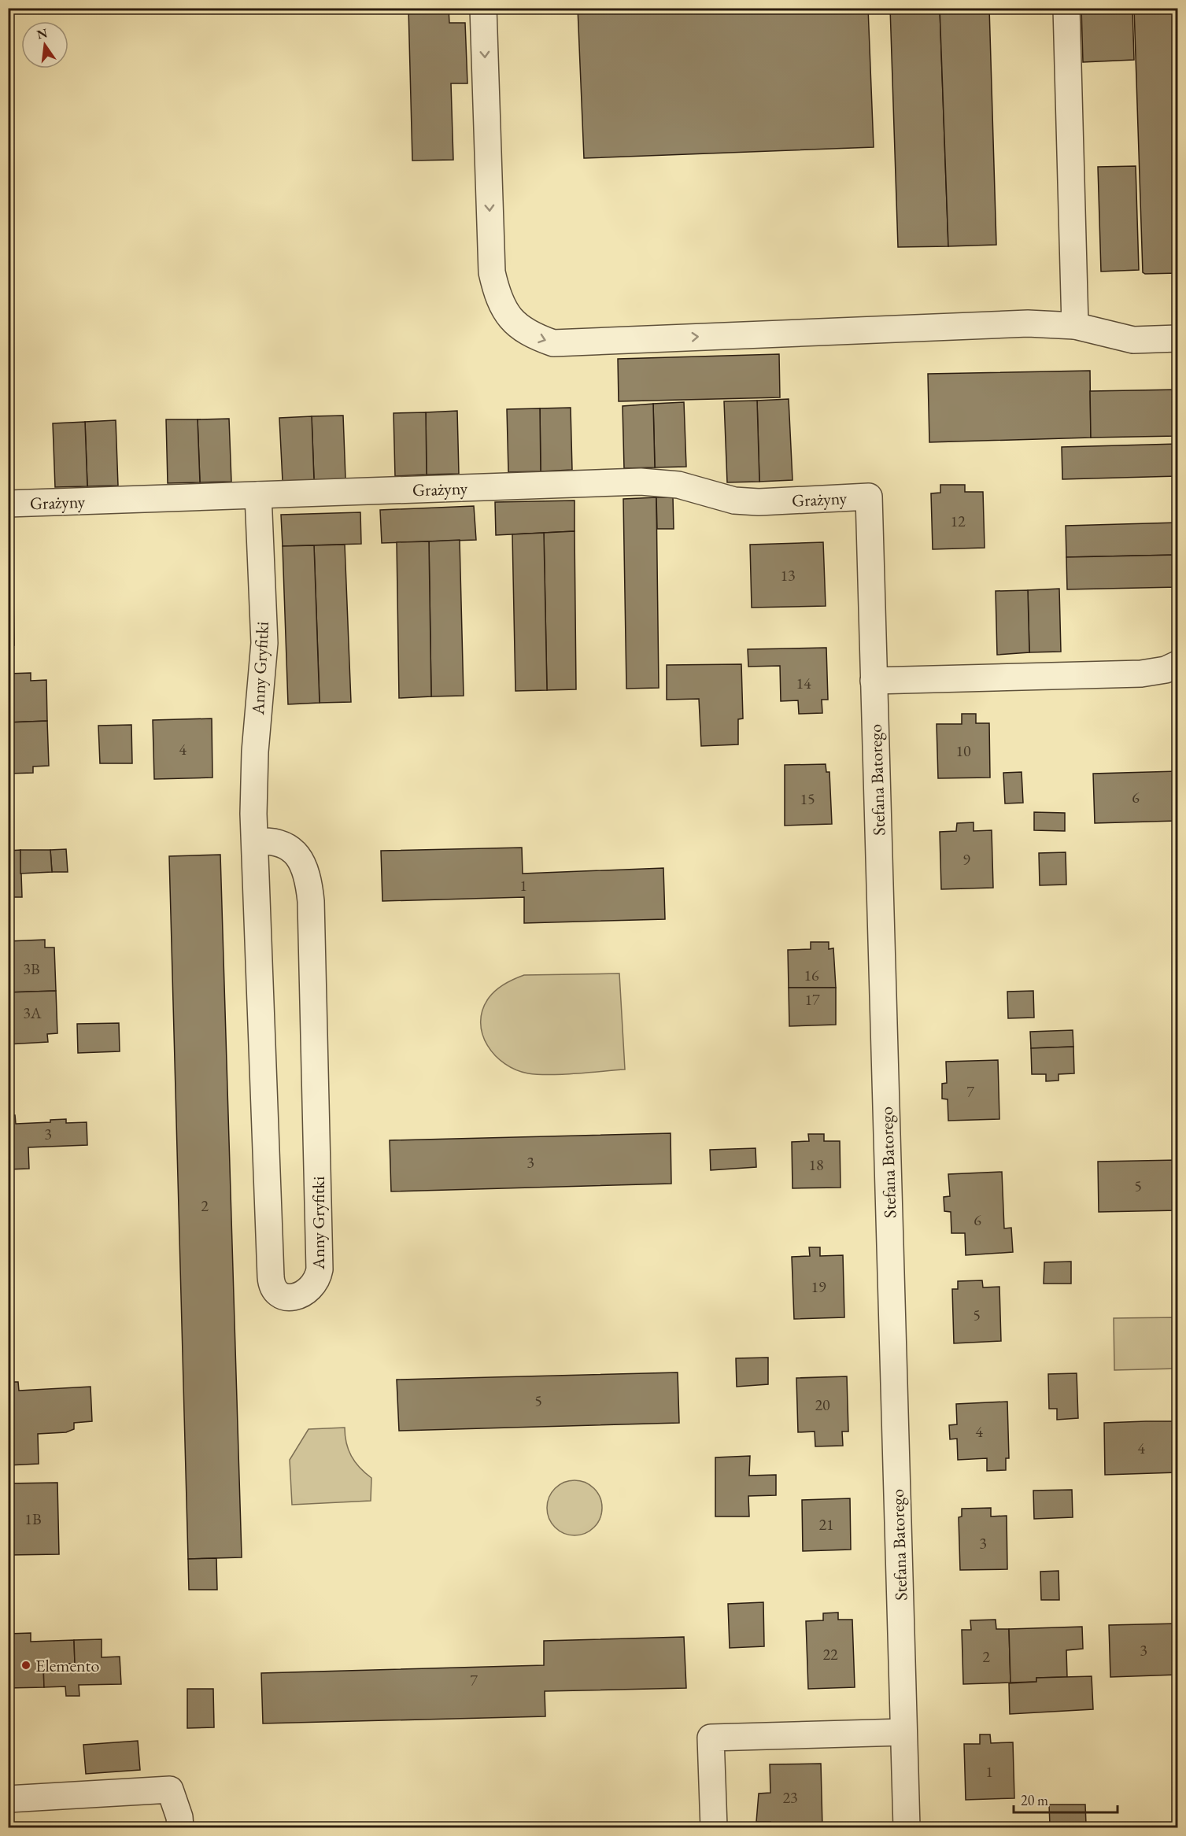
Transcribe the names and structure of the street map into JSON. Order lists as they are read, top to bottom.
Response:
{
  "streets": {
    "street": ["Grażyny", "Anny Gryfitki", "Stefana Batorego"]
  },
  "crossings": [
    ["Grażyny", "Anny Gryfitki"],
    ["Grażyny", "Stefana Batorego"]
  ],
  "places": ["Elemento"],
  "house_numbers": [
    "12",
    "13",
    "14",
    "4",
    "10",
    "6",
    "15",
    "9",
    "1",
    "3B",
    "16",
    "17",
    "3A",
    "7",
    "3",
    "3",
    "18",
    "5",
    "2",
    "6",
    "19",
    "5",
    "5",
    "20",
    "4",
    "4",
    "1B",
    "21",
    "3",
    "3",
    "22",
    "2",
    "7",
    "1",
    "23"
  ],
  "scale_bar": "20 m",
  "north": "top"
}
